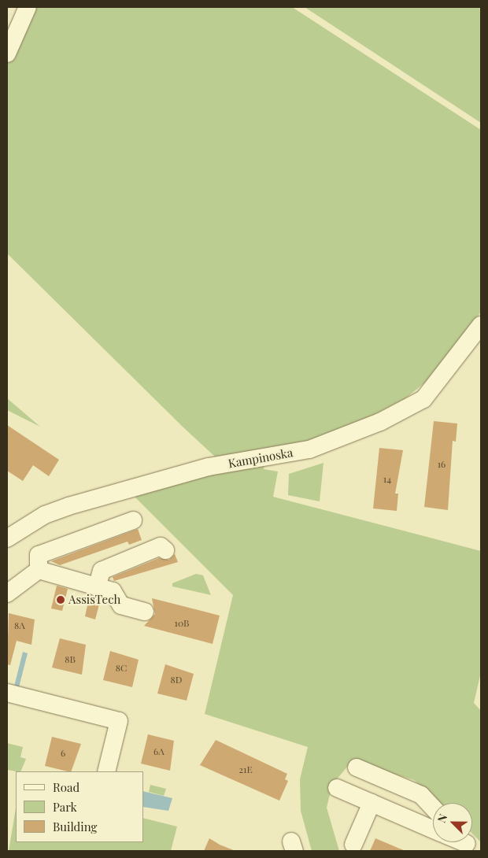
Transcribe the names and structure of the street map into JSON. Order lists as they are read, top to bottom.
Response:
{
  "streets": {
    "street": ["Kampinoska"]
  },
  "places": ["AssisTech"],
  "house_numbers": [
    "16",
    "14",
    "10B",
    "8A",
    "8B",
    "8C",
    "8D",
    "6A",
    "6",
    "21E"
  ],
  "legend": ["Road", "Park", "Building"],
  "north": "top left"
}
